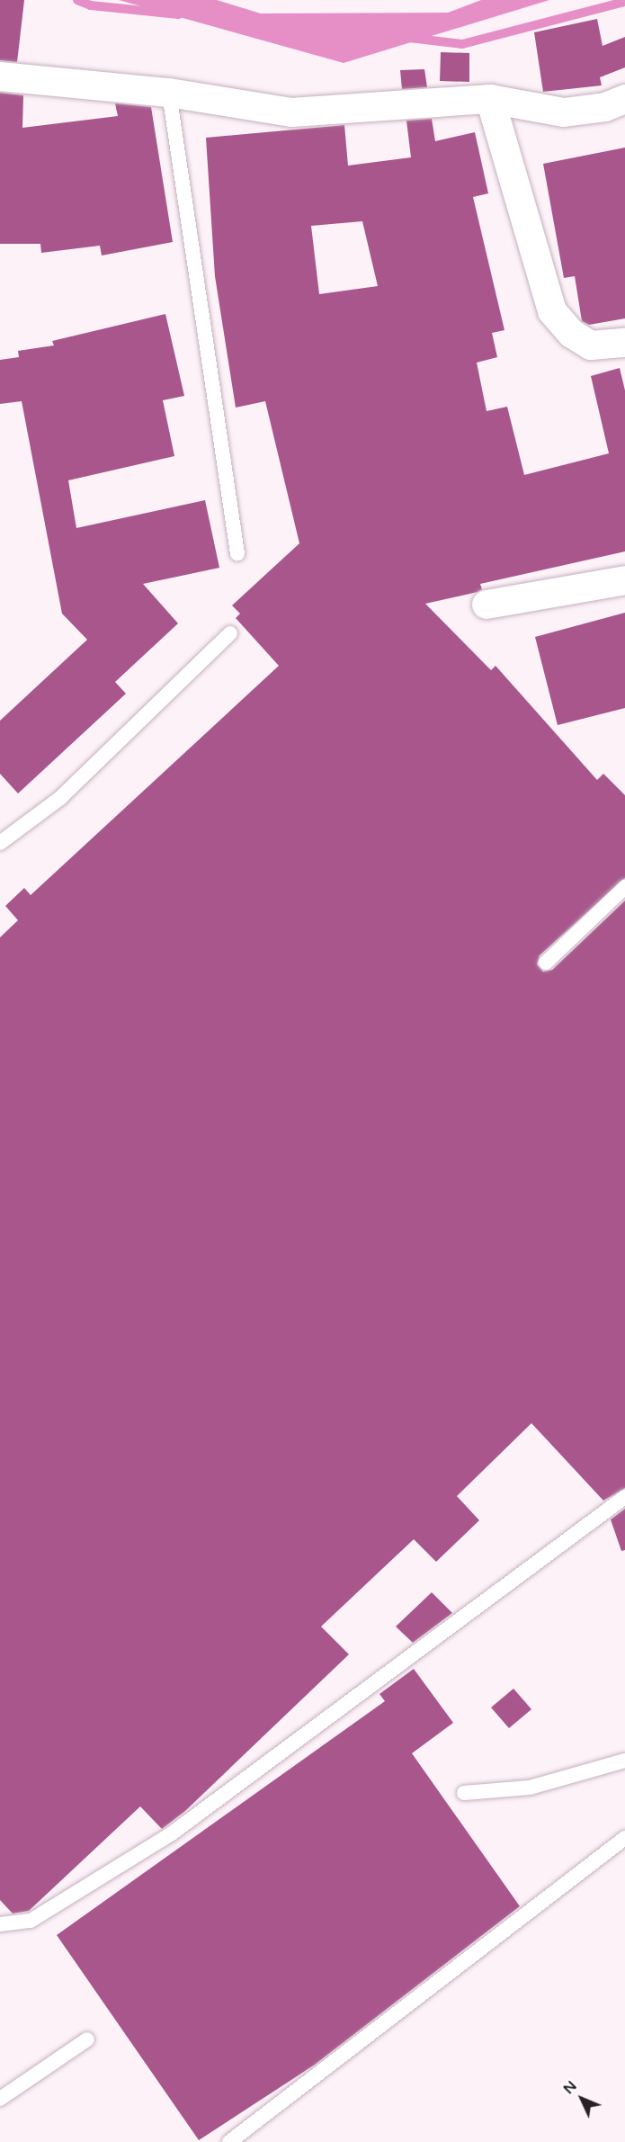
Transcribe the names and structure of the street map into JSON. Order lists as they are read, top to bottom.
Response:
{
  "north": "top left"
}
